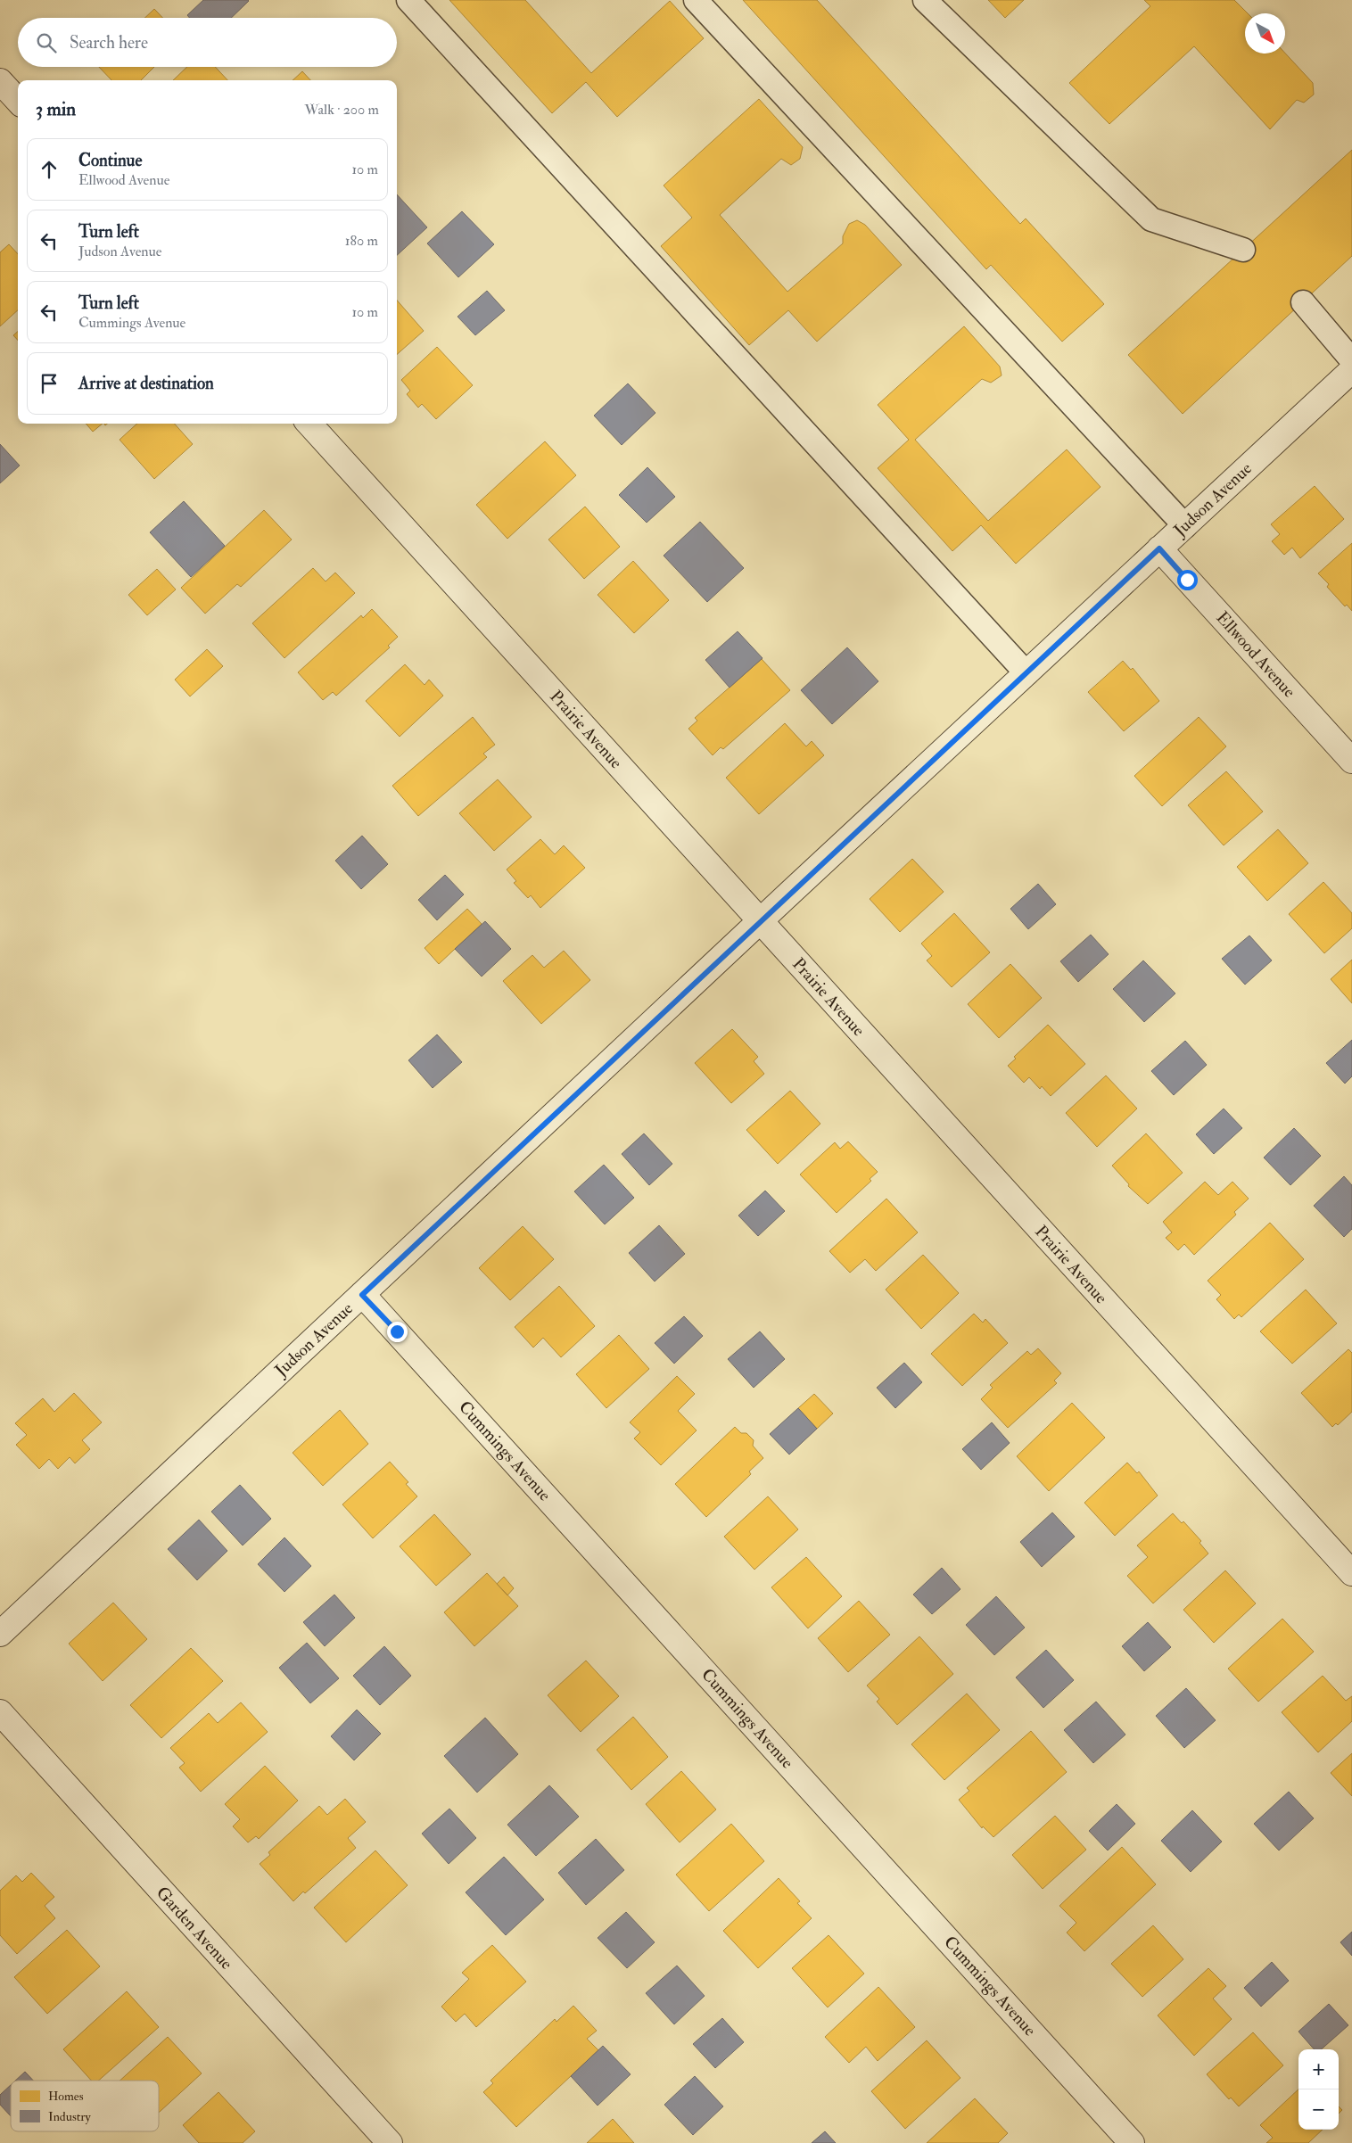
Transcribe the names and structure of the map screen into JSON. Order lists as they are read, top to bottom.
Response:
{
  "streets": {
    "street": [
      "Judson Avenue",
      "Ellwood Avenue",
      "Prairie Avenue",
      "Cummings Avenue",
      "Garden Avenue"
    ]
  },
  "crossings": [
    ["Judson Avenue", "Ellwood Avenue"],
    ["Judson Avenue", "Prairie Avenue"],
    ["Judson Avenue", "Cummings Avenue"]
  ],
  "legend": ["Homes", "Industry"],
  "north": "bottom right",
  "page": {
    "search": "Search here",
    "heading": ["3 min", "Walk · 200 m"],
    "list": [
      ["Continue", "Ellwood Avenue", "10 m"],
      ["Turn left", "Judson Avenue", "180 m"],
      ["Turn left", "Cummings Avenue", "10 m"],
      "Arrive at destination"
    ],
    "map_buttons": ["+", "−"]
  }
}
